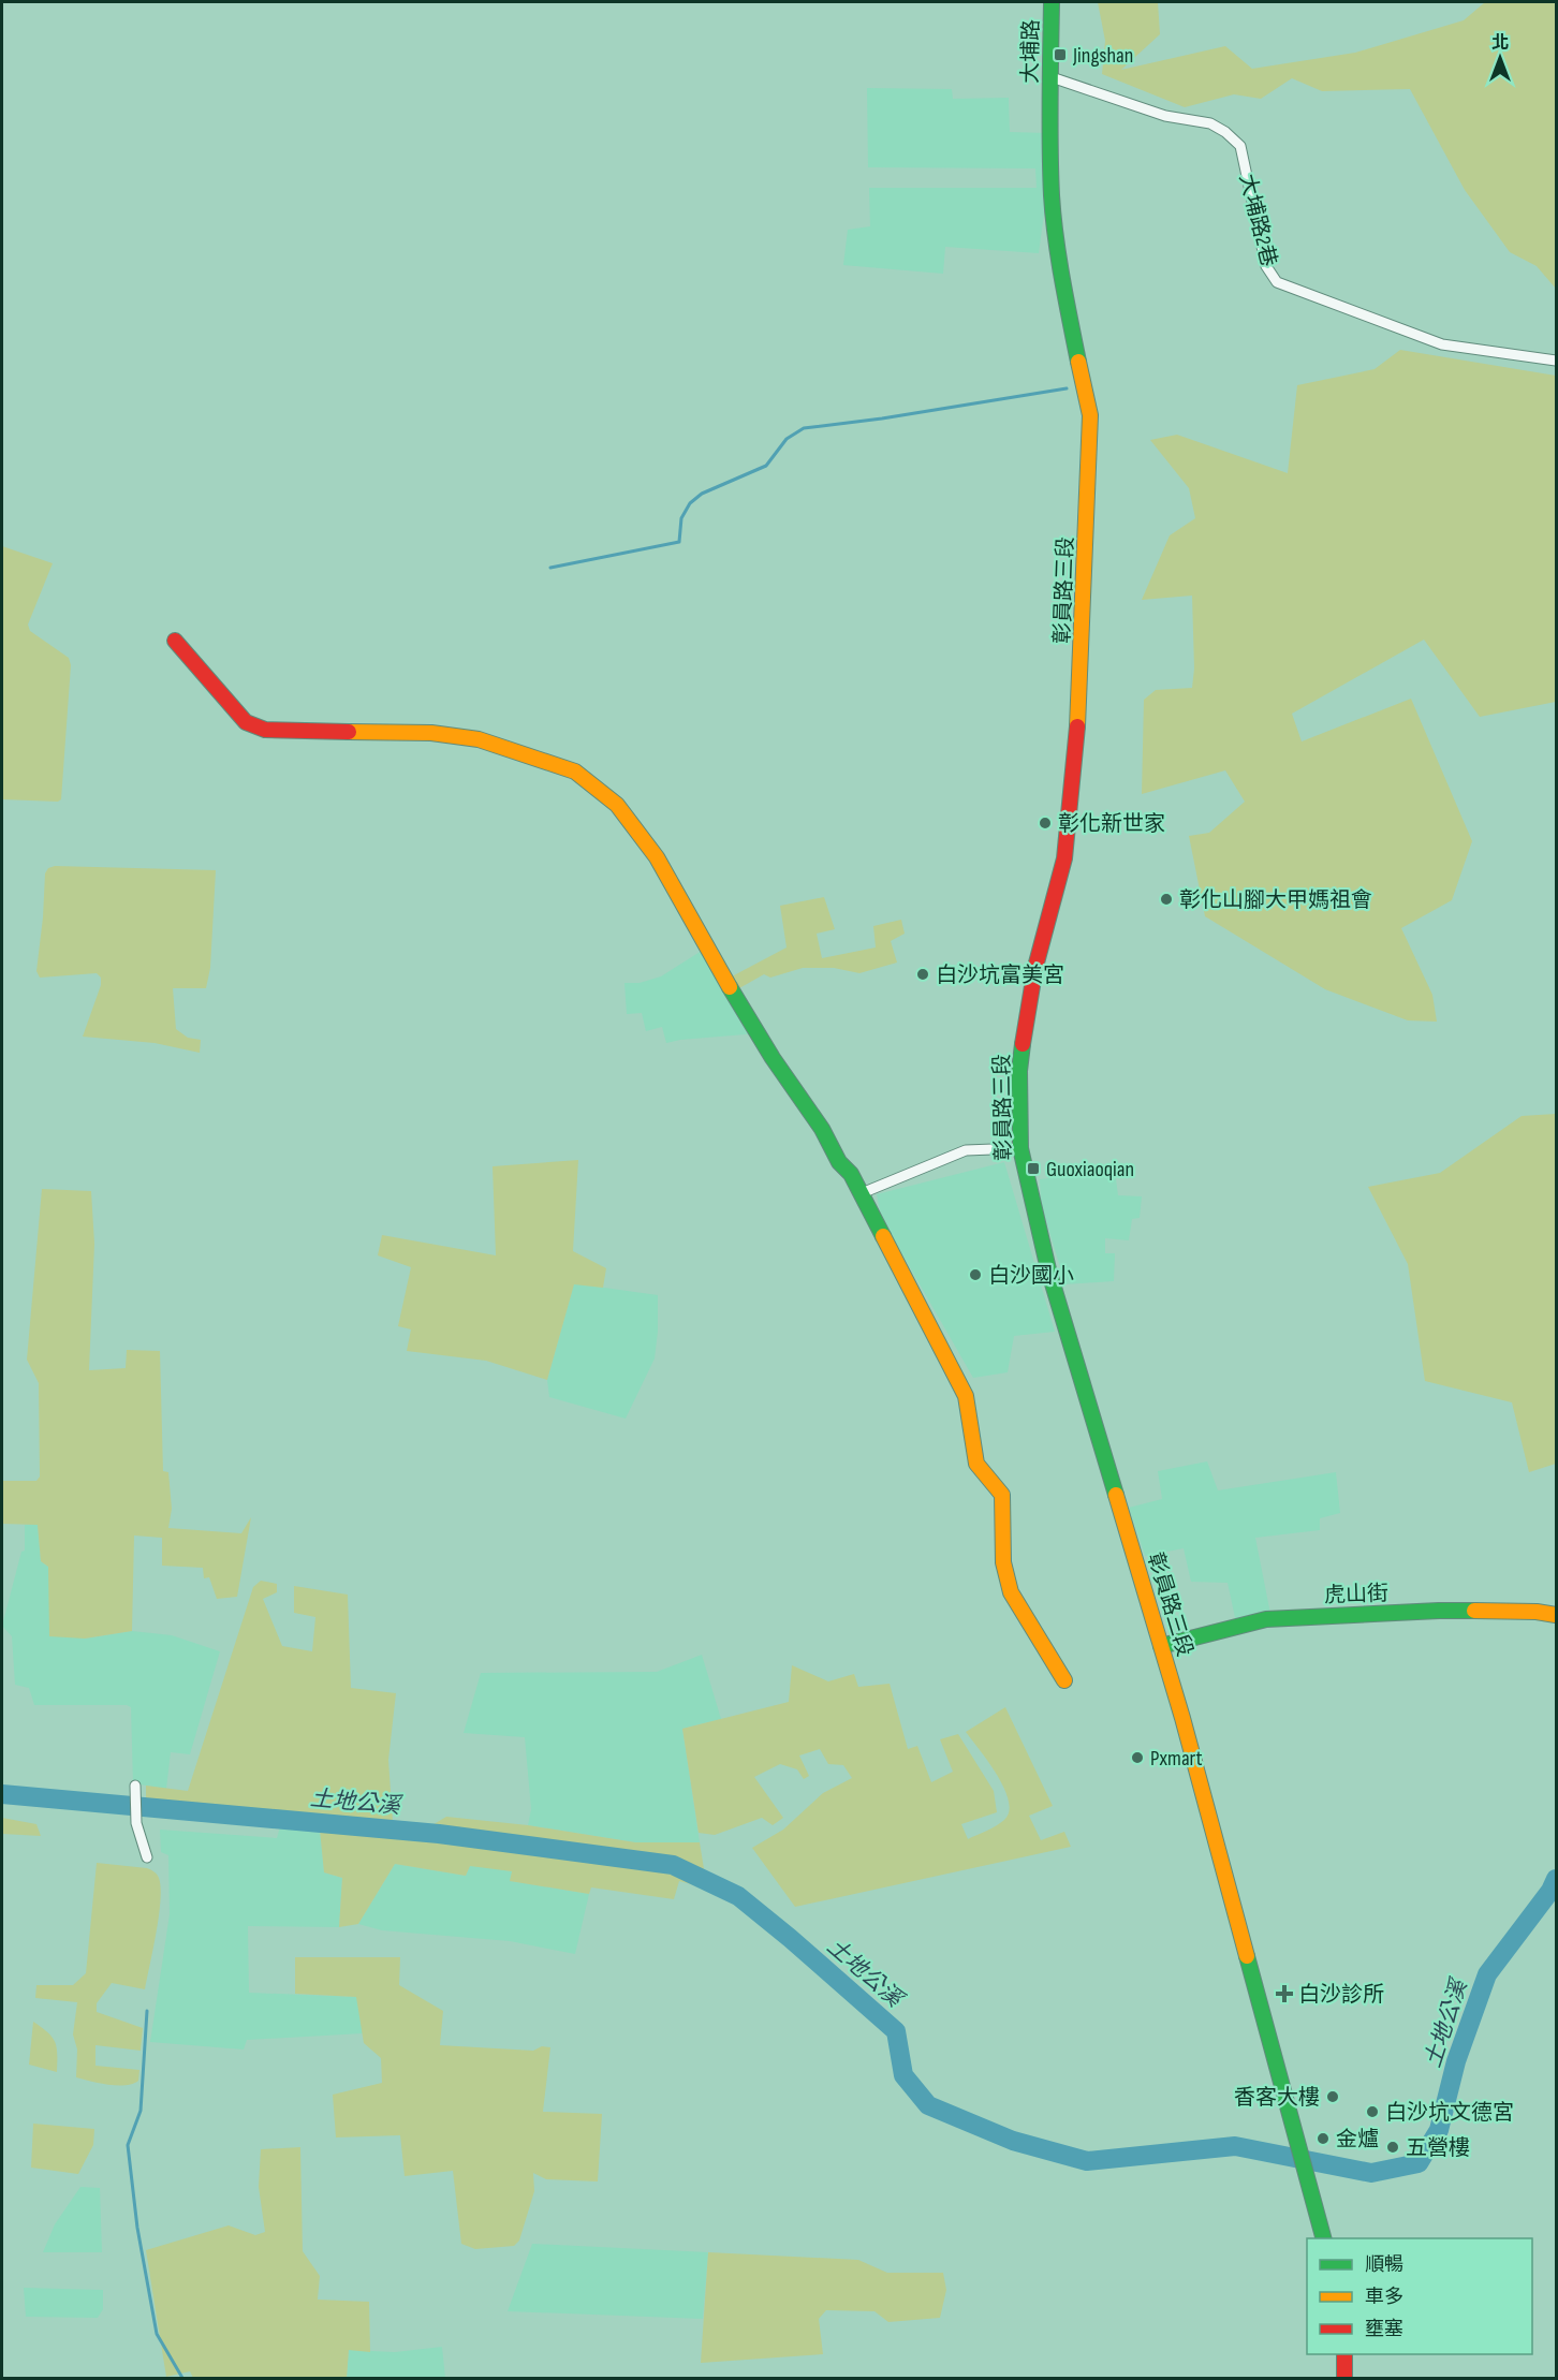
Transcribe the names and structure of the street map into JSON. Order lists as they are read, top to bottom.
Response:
{
  "streets": {
    "main road": ["大埔路", "彰員路三段", "虎山街"],
    "street": ["大埔路2巷"]
  },
  "crossings": [
    ["大埔路", "大埔路2巷"],
    ["大埔路", "彰員路三段"],
    ["彰員路三段", "虎山街"]
  ],
  "water": ["土地公溪"],
  "places": {
    "transit": ["Jingshan", "Guoxiaoqian"],
    "other": [
      "彰化新世家",
      "彰化山腳大甲媽祖會",
      "白沙坑富美宮",
      "白沙國小",
      "Pxmart",
      "香客大樓",
      "白沙坑文德宮",
      "金爐",
      "五營樓"
    ],
    "health": ["白沙診所"]
  },
  "legend": ["順暢", "車多", "壅塞"],
  "north": "top"
}
